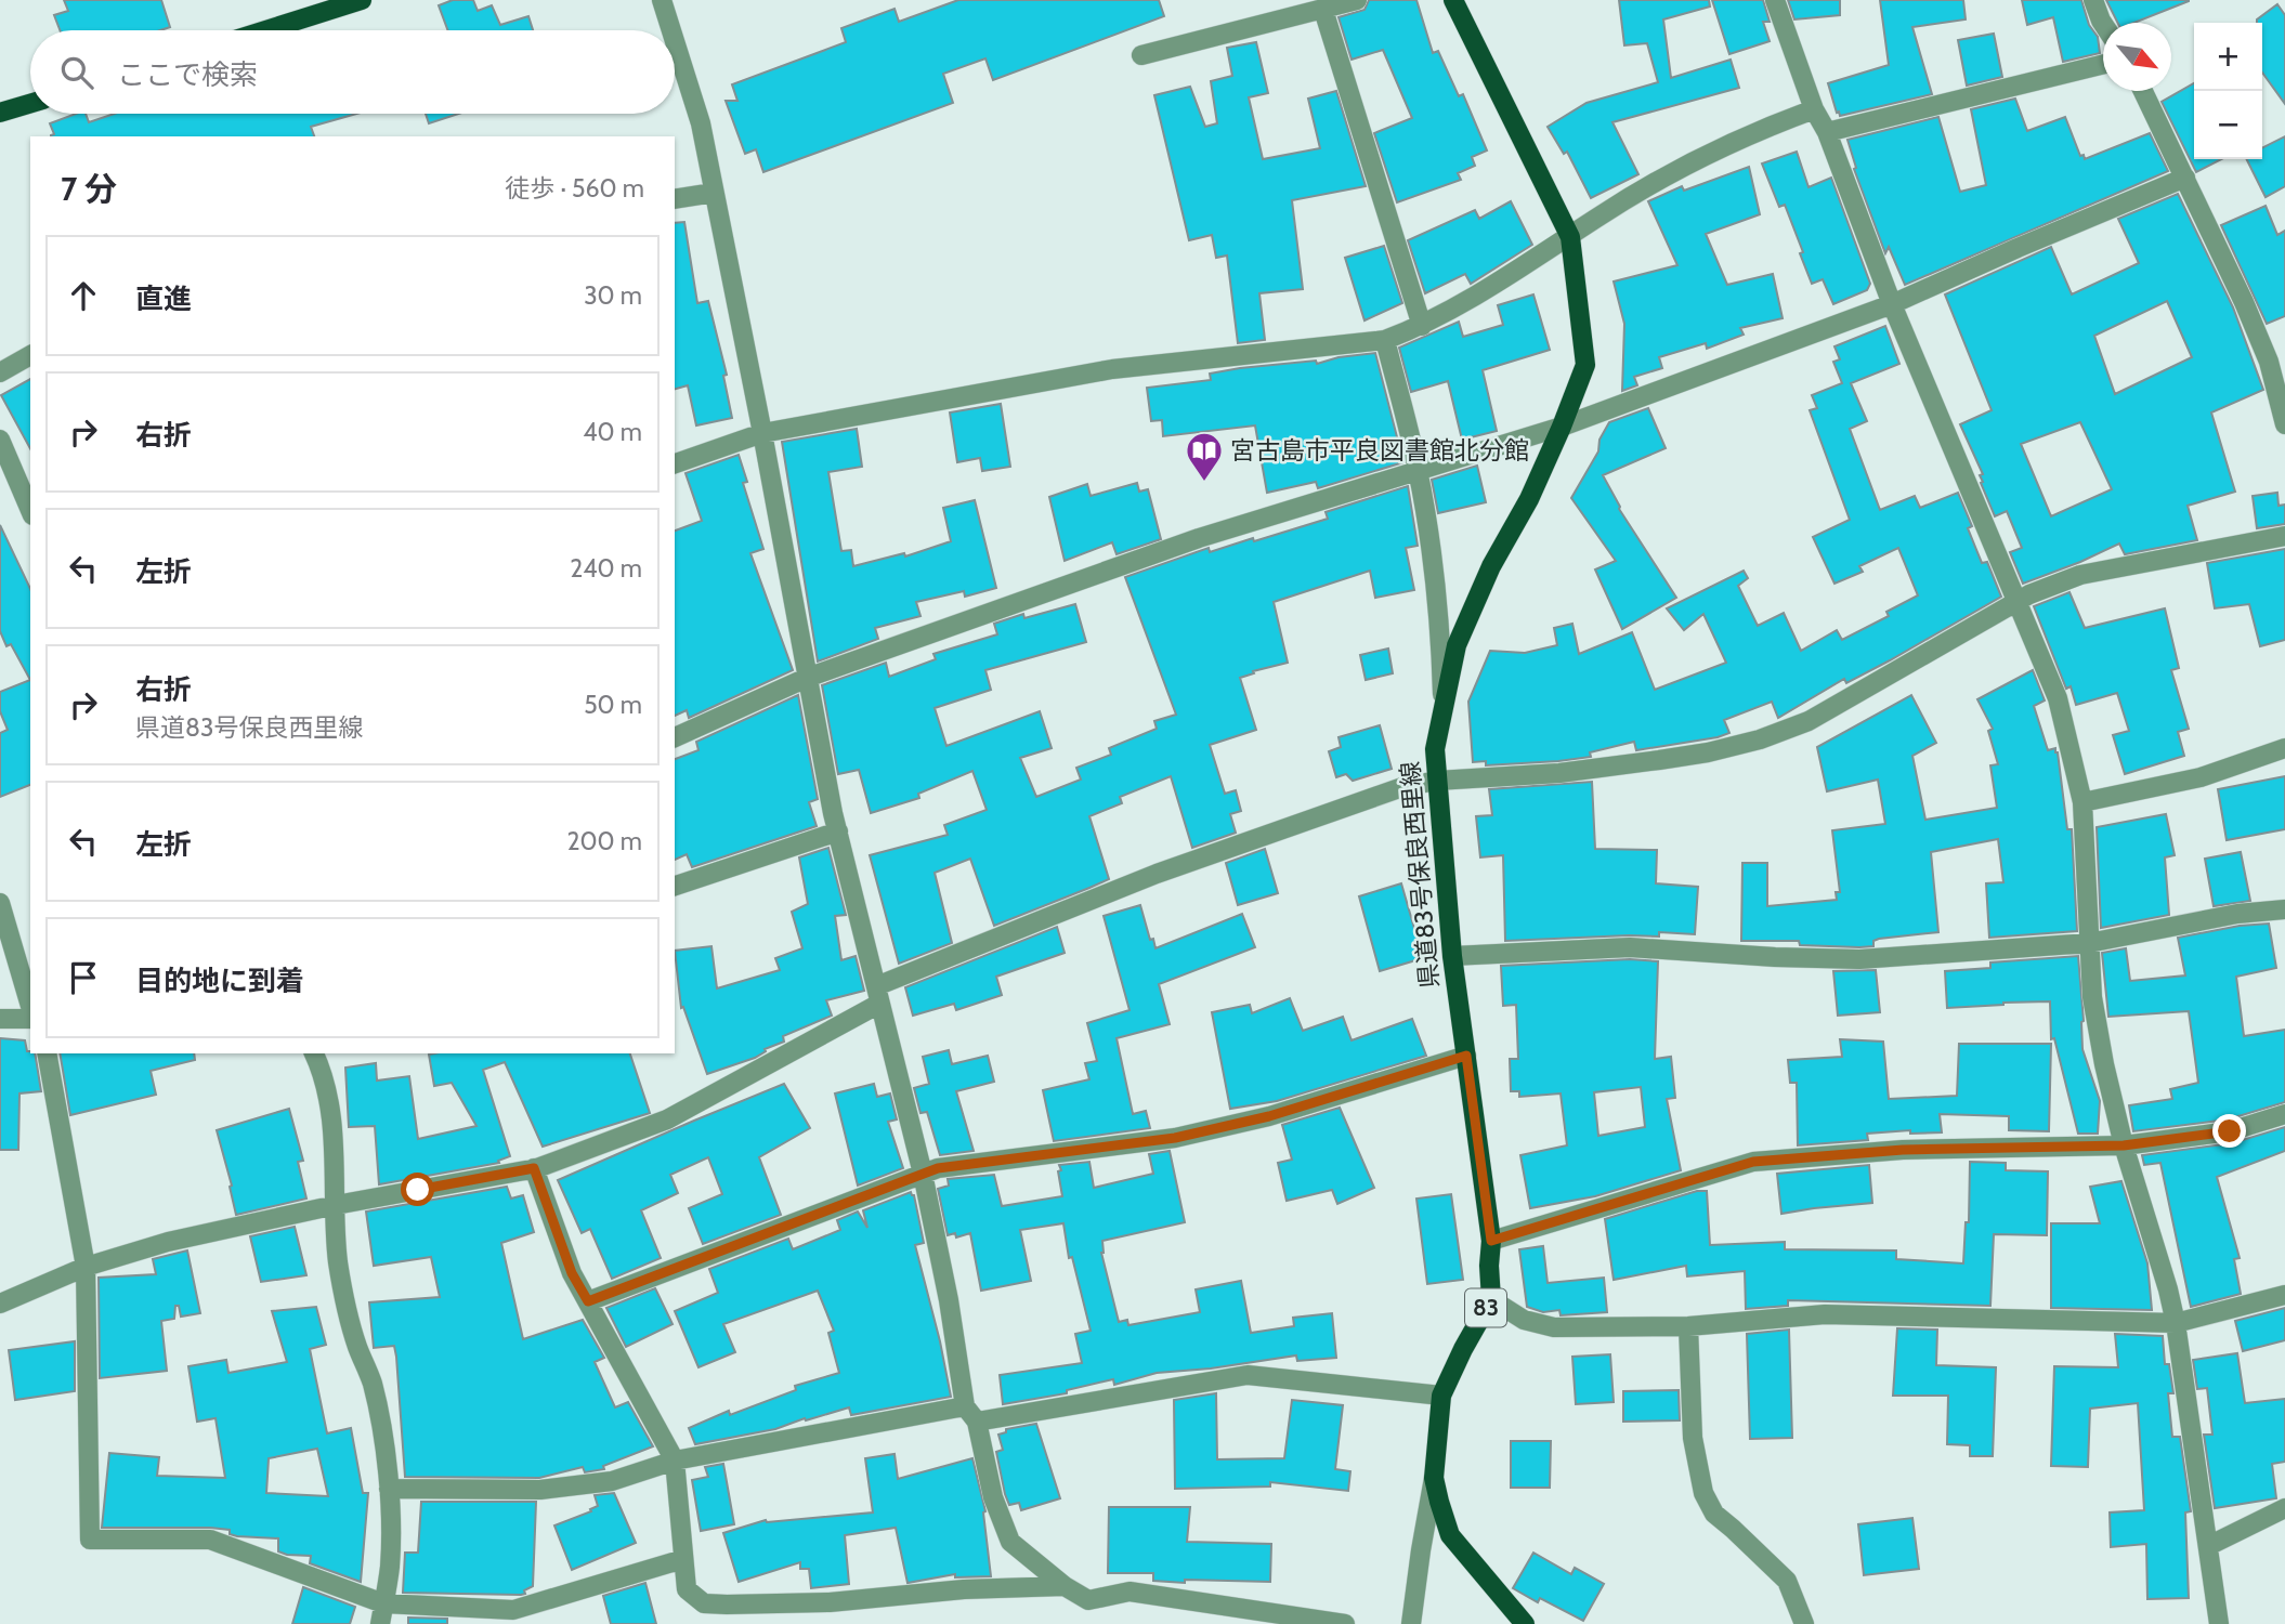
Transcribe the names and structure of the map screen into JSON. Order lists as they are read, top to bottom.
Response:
{
  "streets": {
    "main road": ["県道83号保良西里線", "83"]
  },
  "crossings": [
    ["県道83号保良西里線", "83"]
  ],
  "places": {
    "library": ["宮古島市平良図書館北分館"]
  },
  "north": "bottom right",
  "page": {
    "map_buttons": ["+", "−"],
    "search": "ここで検索",
    "heading": ["7 分", "徒歩 · 560 m"],
    "list": [
      ["直進", "30 m"],
      ["右折", "40 m"],
      ["左折", "240 m"],
      ["右折", "県道83号保良西里線", "50 m"],
      ["左折", "200 m"],
      "目的地に到着"
    ]
  }
}
